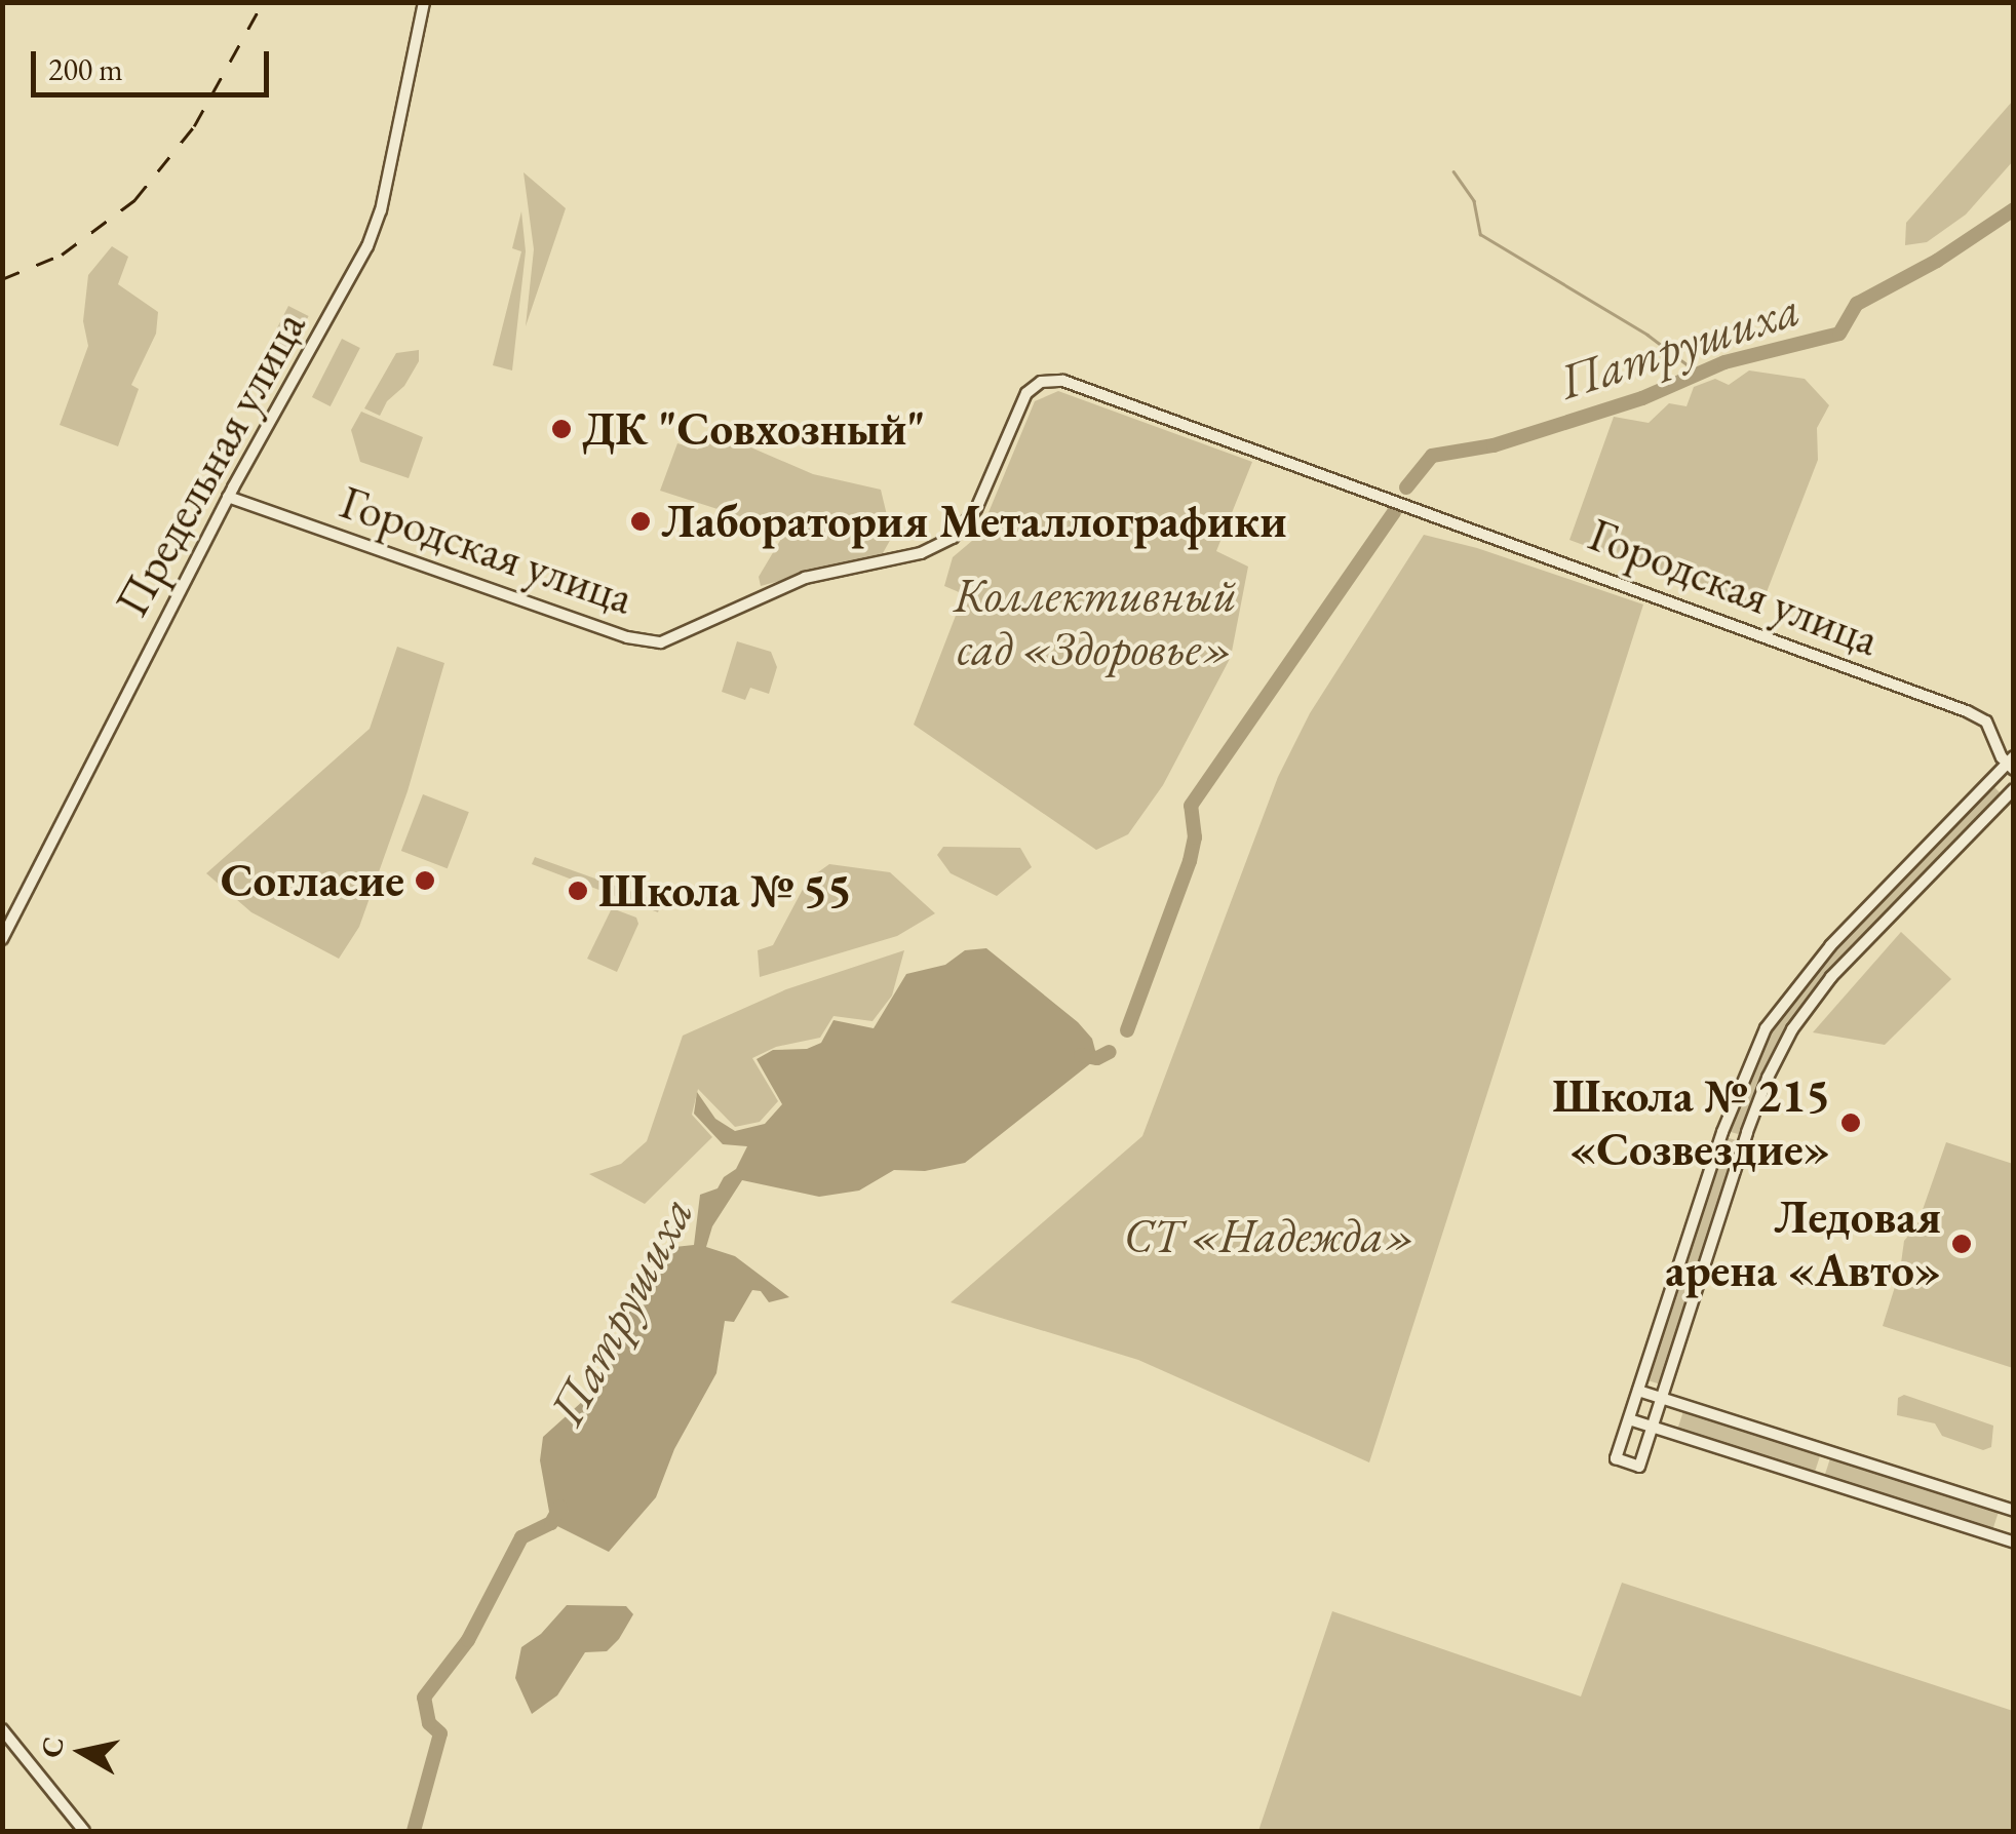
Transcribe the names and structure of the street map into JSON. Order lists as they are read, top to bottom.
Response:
{
  "streets": {
    "street": ["Предельная улица", "Городская улица"]
  },
  "crossings": [
    ["Предельная улица", "Городская улица"]
  ],
  "water": ["Патрушиха"],
  "parks": ["Коллективный сад «Здоровье»", "СТ «Надежда»"],
  "places": [
    "ДК \"Совхозный\"",
    "Лаборатория Металлографики",
    "Согласие",
    "Школа № 55",
    "Школа № 215 «Созвездие»",
    "Ледовая арена «Авто»"
  ],
  "scale_bar": "200 m",
  "north": "left"
}
